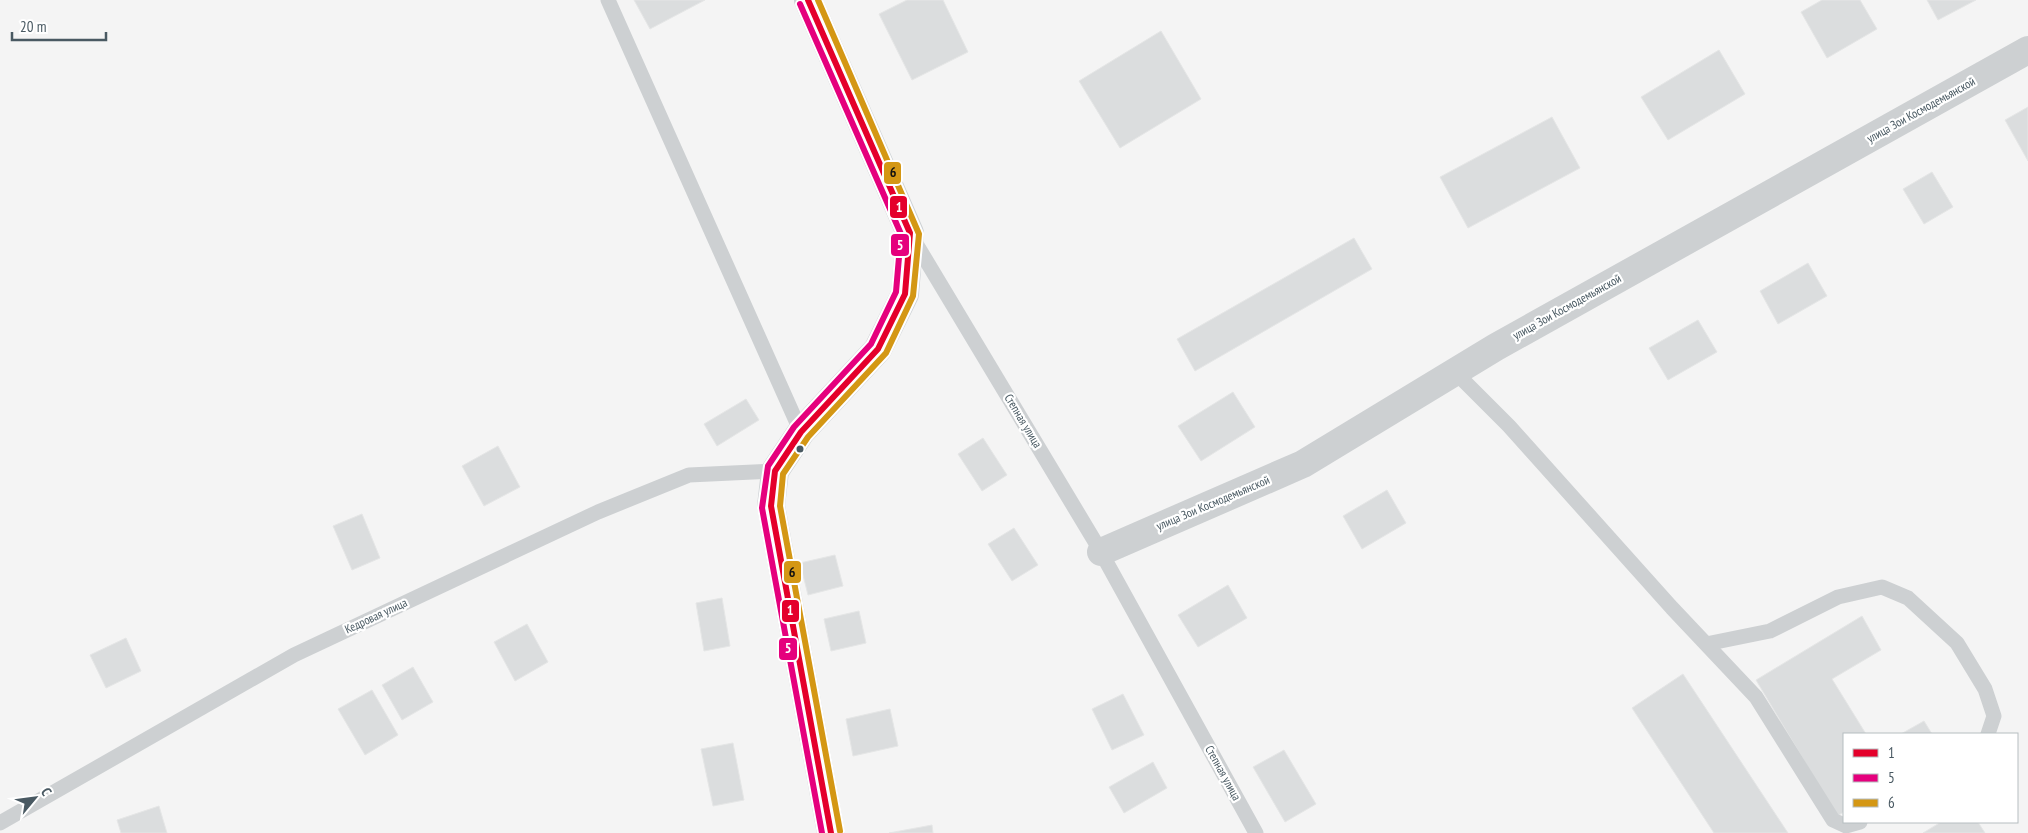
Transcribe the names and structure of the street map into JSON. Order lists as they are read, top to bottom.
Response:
{
  "streets": {
    "street": ["улица Зои Космодемьянской", "Степная улица"],
    "lane": ["Кедровая улица"]
  },
  "crossings": [
    ["улица Зои Космодемьянской", "Степная улица"]
  ],
  "lines": ["transit line 1", "transit line 6", "transit line 5"],
  "legend": ["1", "5", "6"],
  "scale_bar": "20 m",
  "north": "top right"
}
